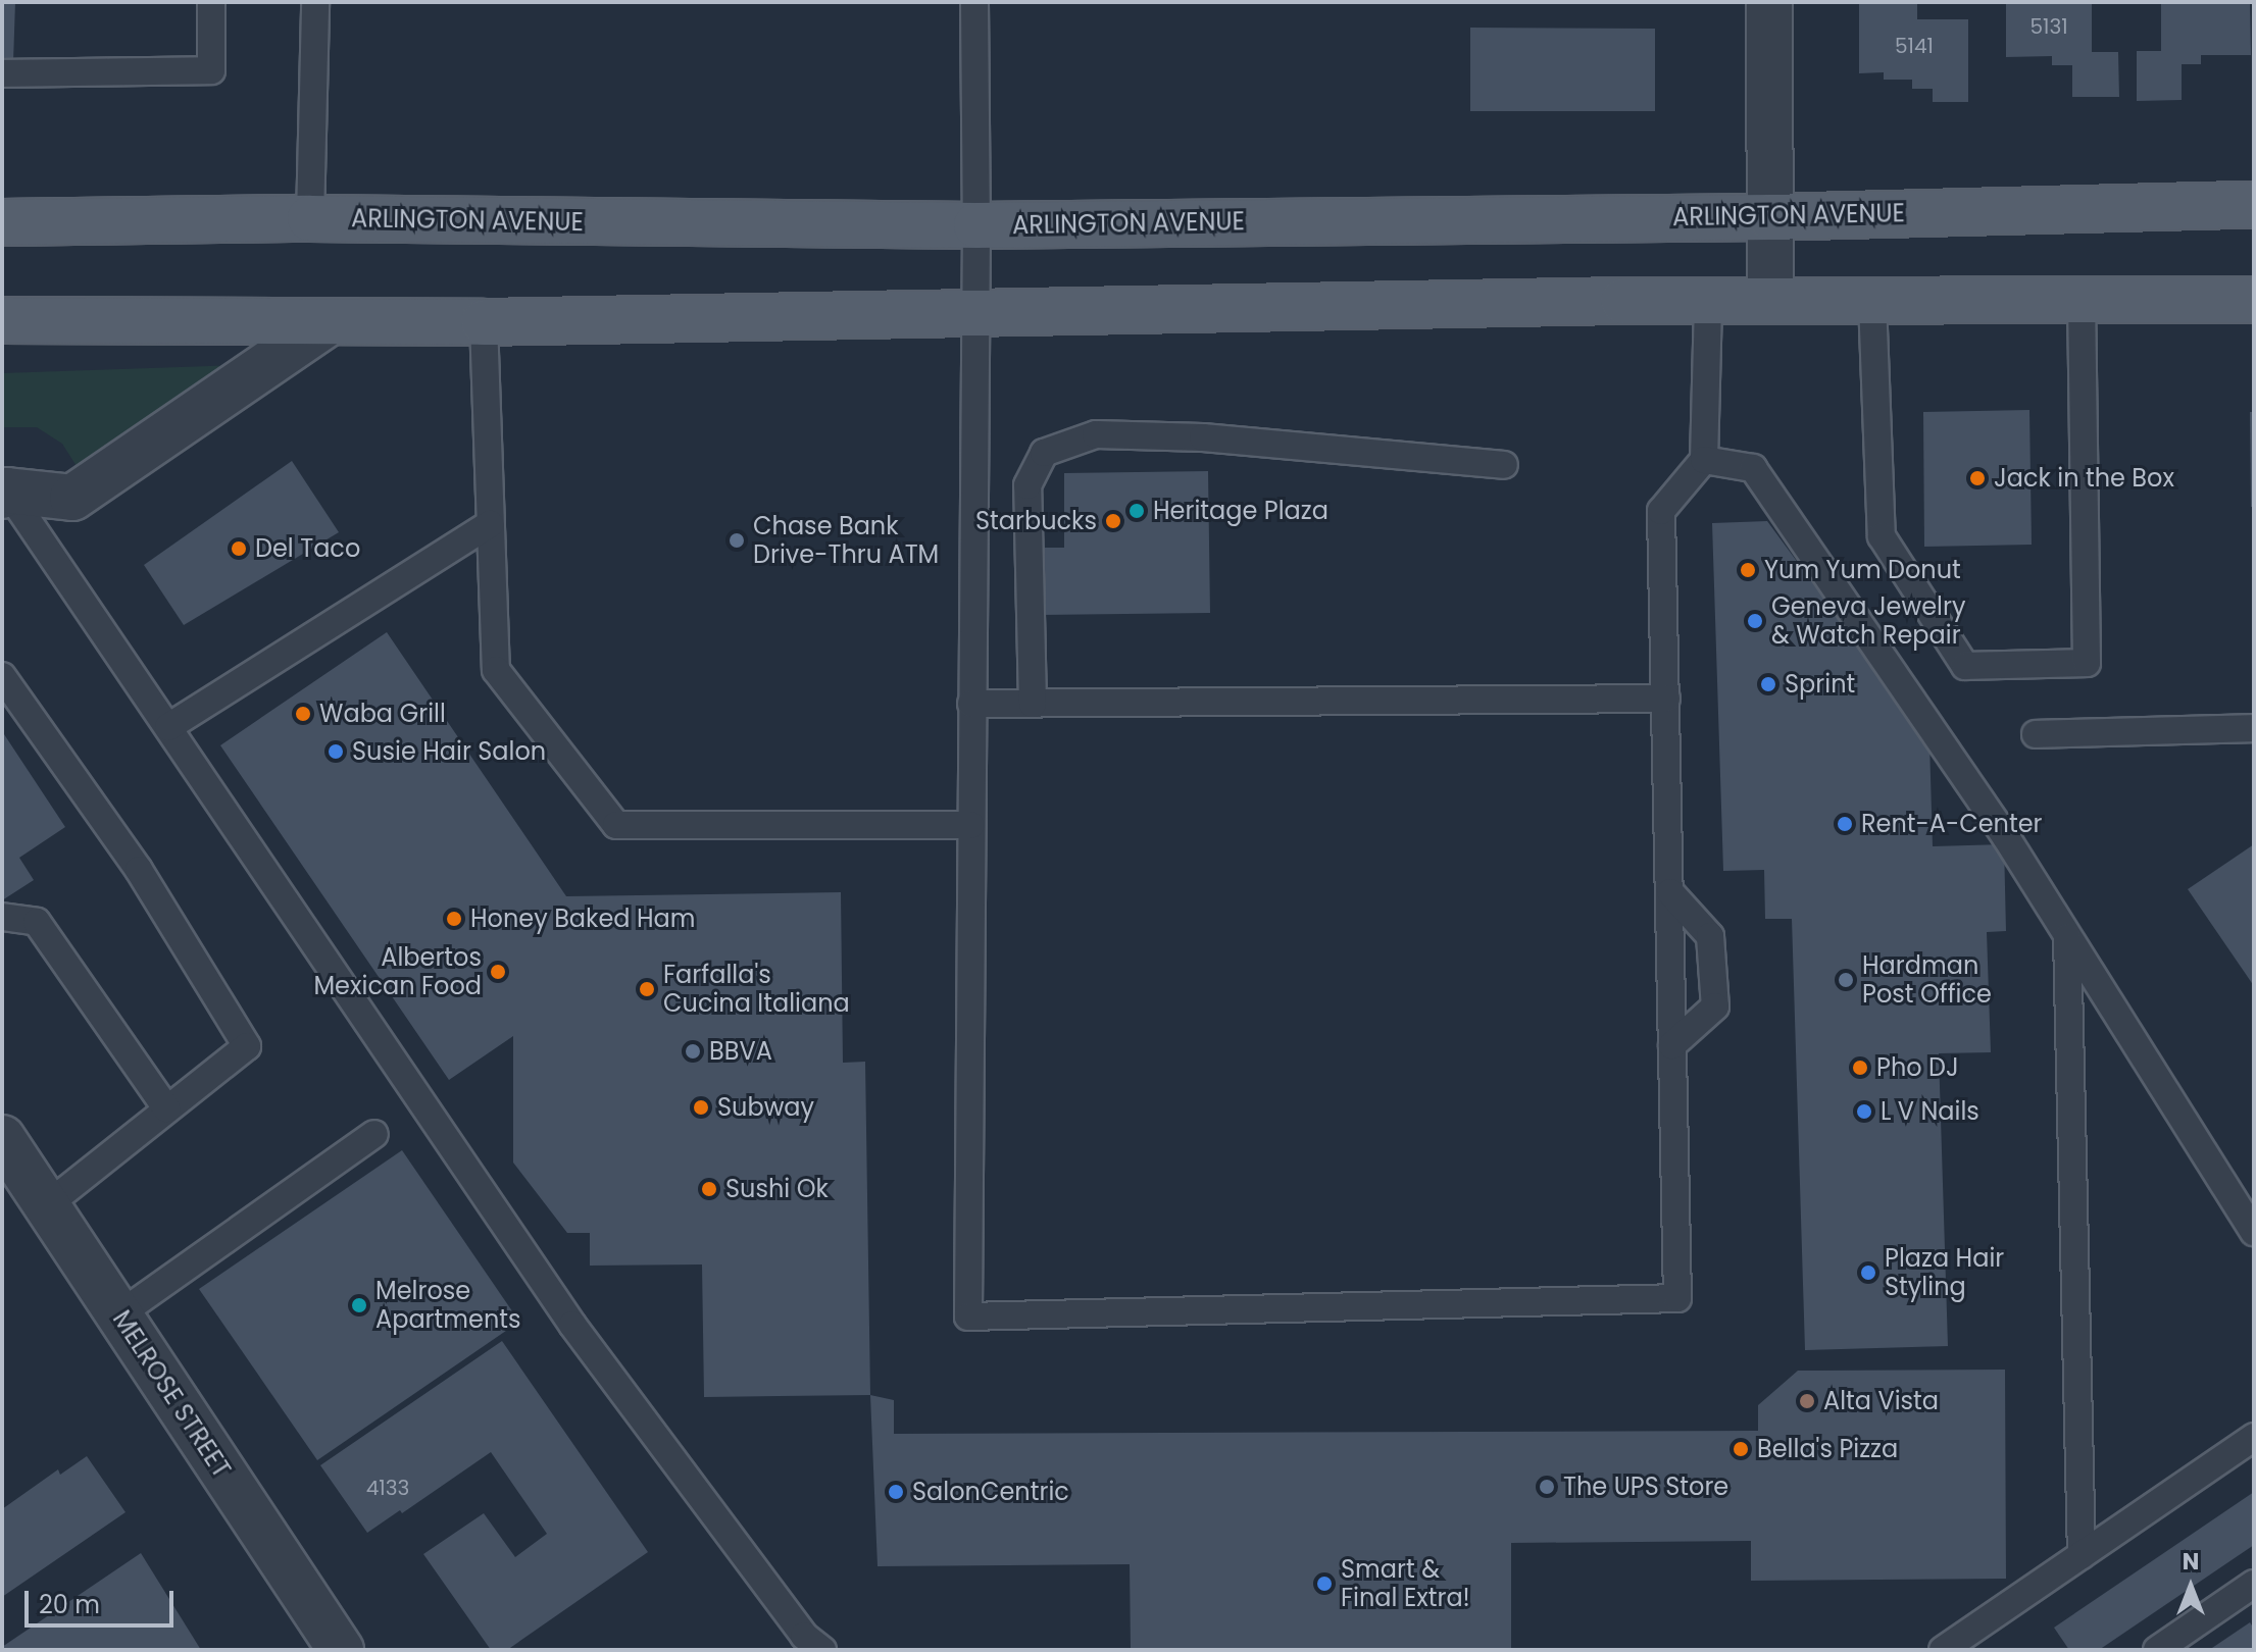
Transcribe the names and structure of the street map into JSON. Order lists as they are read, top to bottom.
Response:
{
  "streets": {
    "main road": ["ARLINGTON AVENUE"],
    "street": ["MELROSE STREET"]
  },
  "places": [
    "Jack in the Box",
    "Heritage Plaza",
    "Starbucks",
    "Chase Bank Drive-Thru ATM",
    "Del Taco",
    "Yum Yum Donut",
    "Geneva Jewelry & Watch Repair",
    "Sprint",
    "Waba Grill",
    "Susie Hair Salon",
    "Rent-A-Center",
    "Honey Baked Ham",
    "Albertos Mexican Food",
    "Hardman Post Office",
    "Farfalla's Cucina Italiana",
    "BBVA",
    "Pho DJ",
    "Subway",
    "L V Nails",
    "Sushi Ok",
    "Plaza Hair Styling",
    "Melrose Apartments",
    "Alta Vista",
    "Bella's Pizza",
    "The UPS Store",
    "SalonCentric",
    "Smart & Final Extra!"
  ],
  "house_numbers": ["5131", "5141", "4133"],
  "scale_bar": "20 m",
  "north": "top"
}
